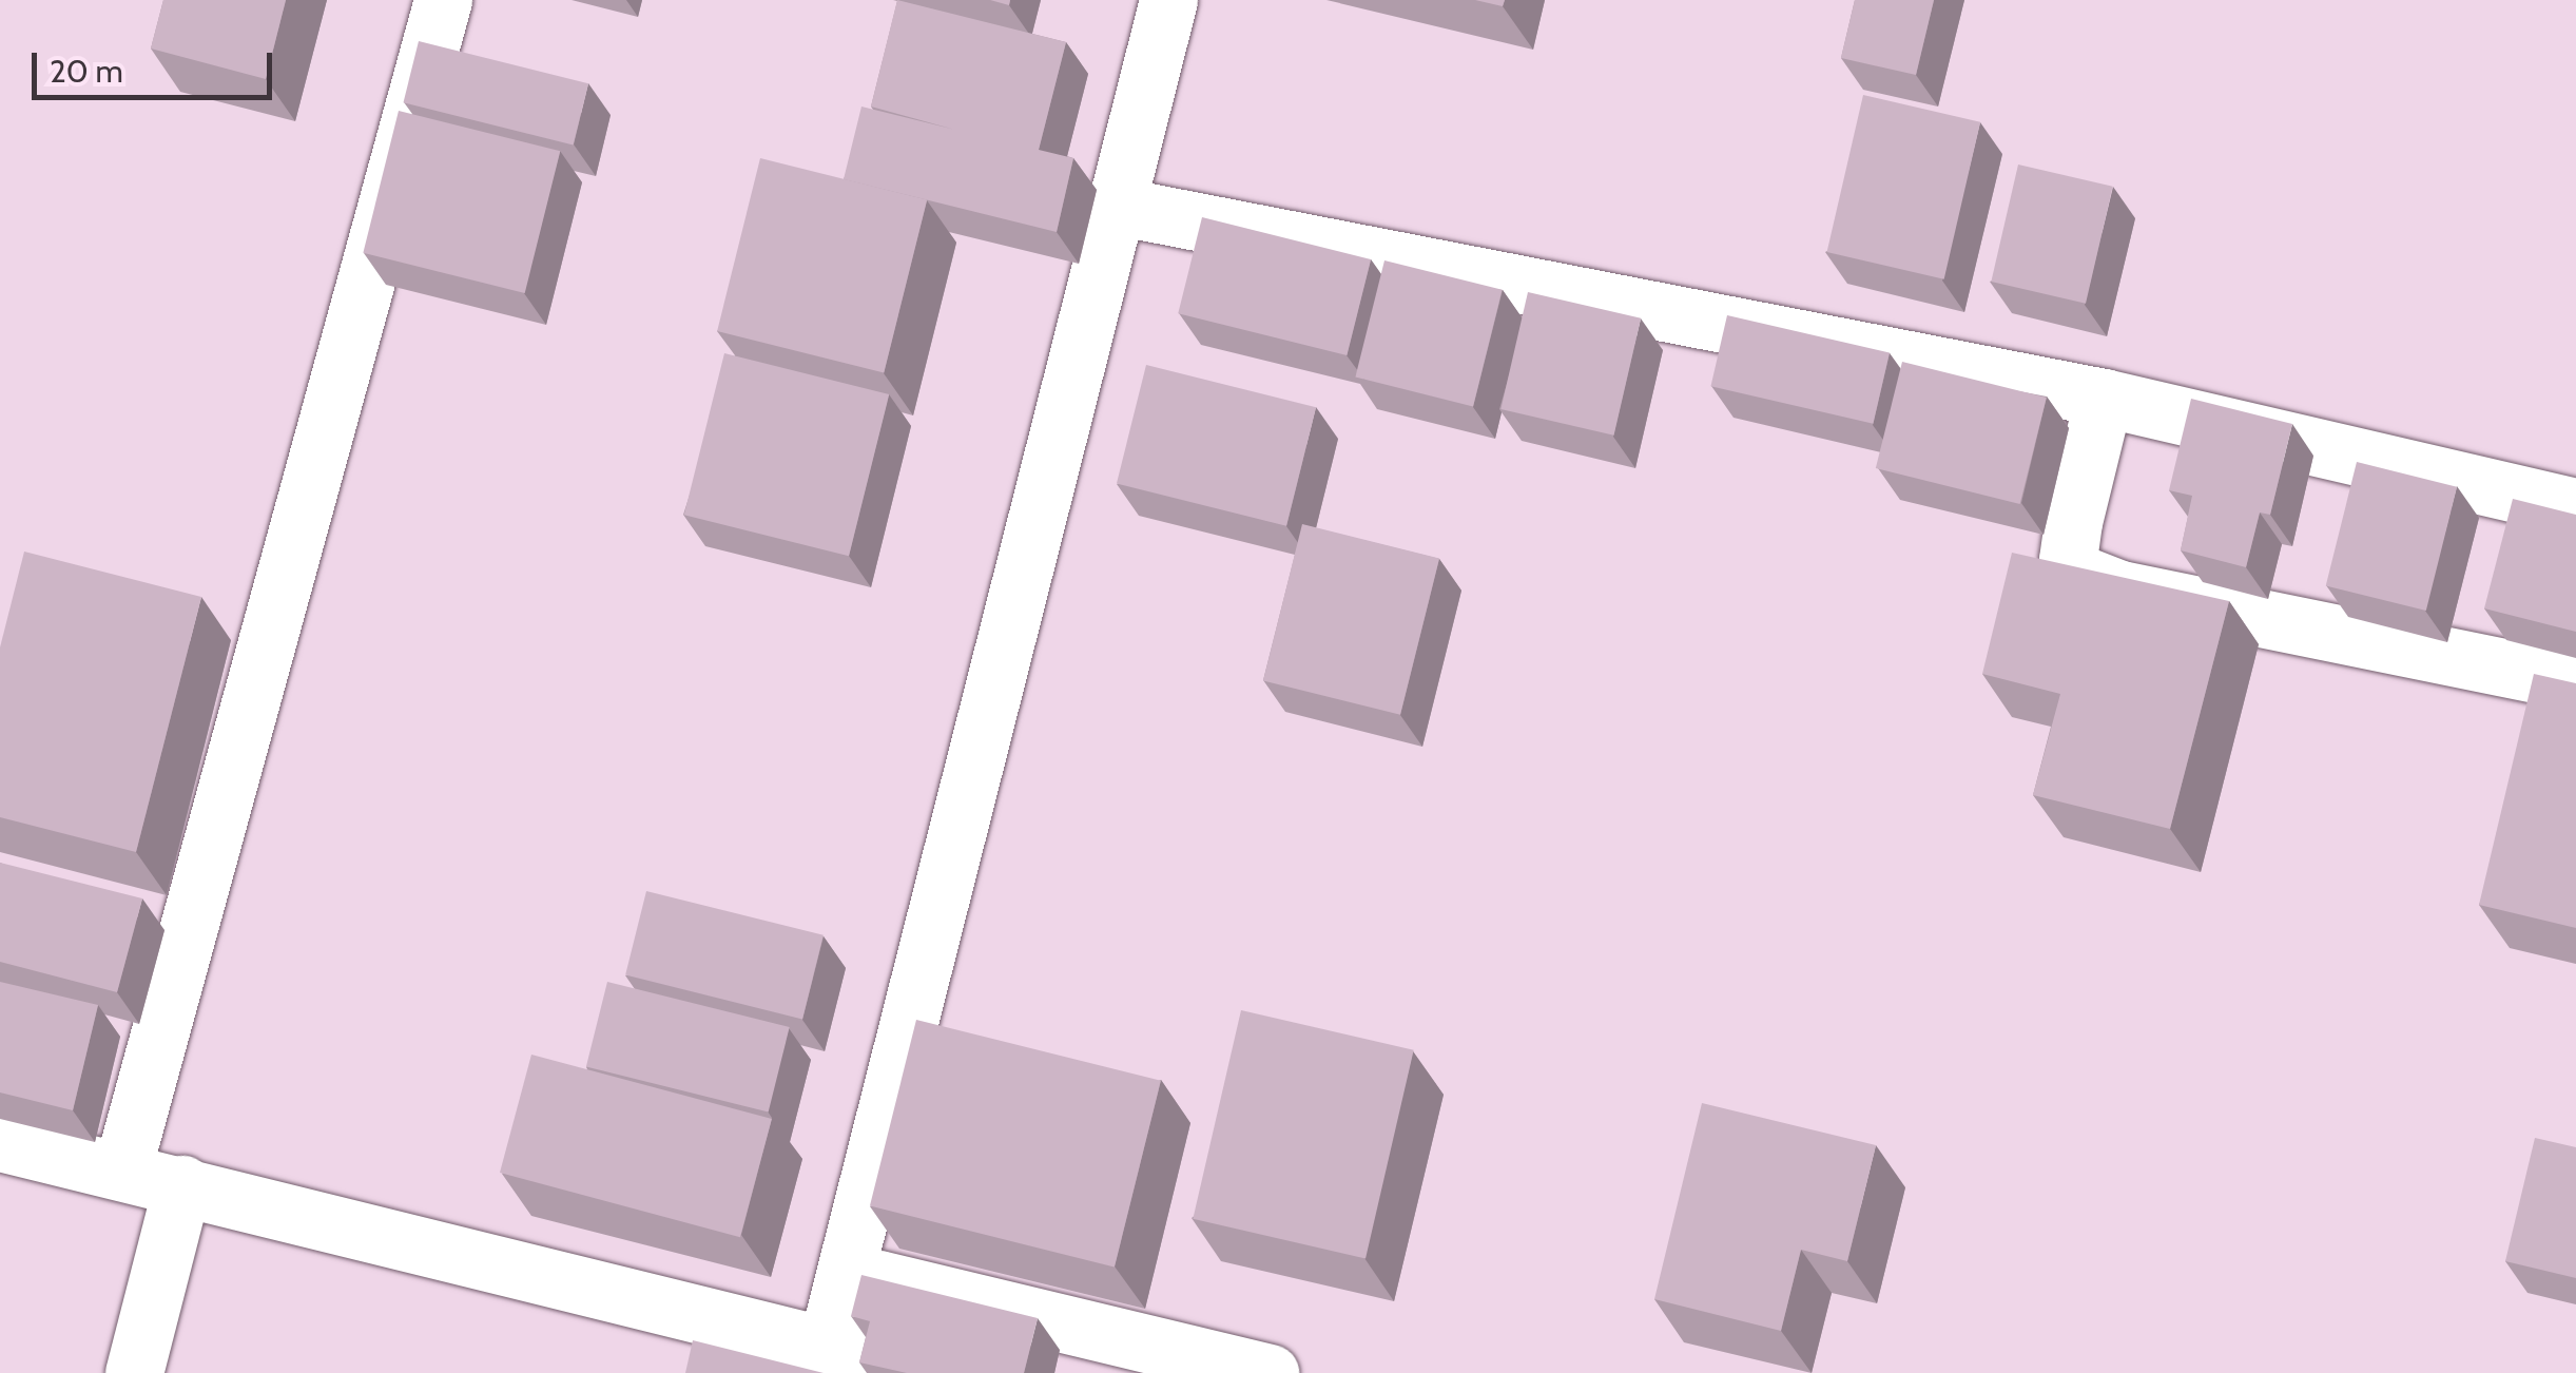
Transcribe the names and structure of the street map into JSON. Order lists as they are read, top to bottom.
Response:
{
  "scale_bar": "20 m"
}
